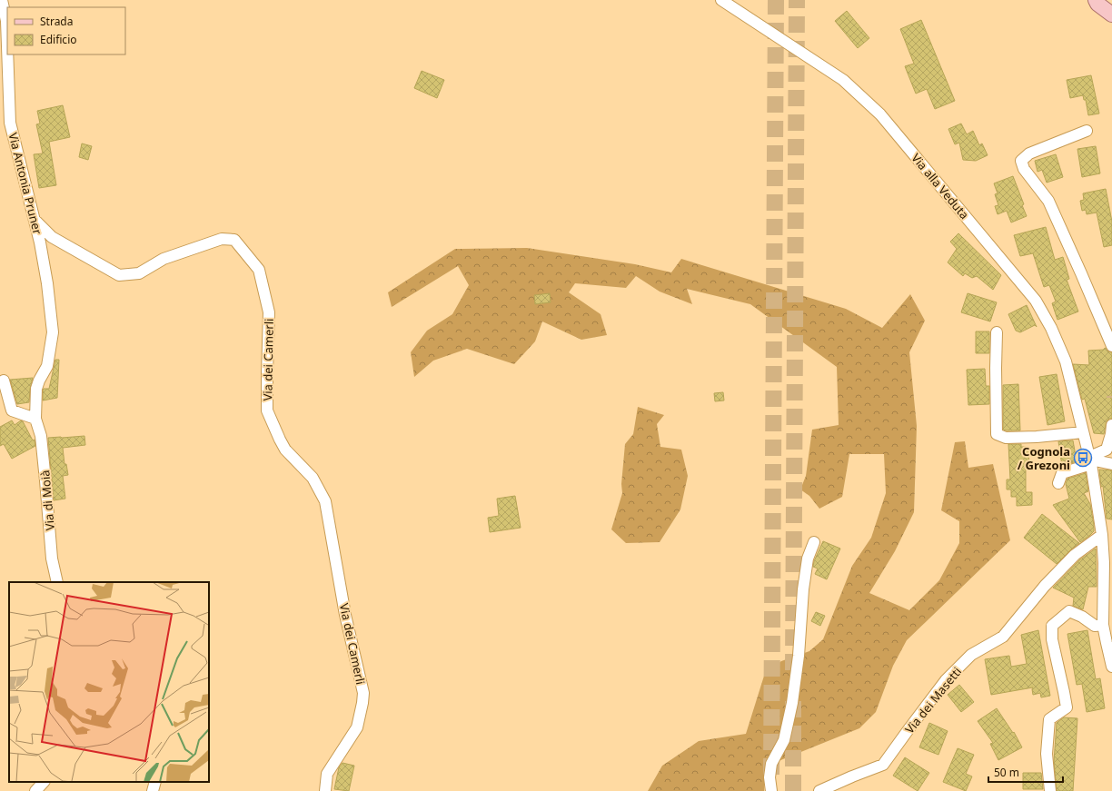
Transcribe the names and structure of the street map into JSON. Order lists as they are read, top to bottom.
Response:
{
  "streets": {
    "street": [
      "Via Antonia Pruner",
      "Via alla Veduta",
      "Via dei Camerli",
      "Via di Moià",
      "Via dei Masetti"
    ]
  },
  "crossings": [
    ["Via Antonia Pruner", "Via dei Camerli"],
    ["Via Antonia Pruner", "Via di Moià"],
    ["Via alla Veduta", "Via dei Masetti"]
  ],
  "places": {
    "bus stop": ["Cognola / Grezoni"]
  },
  "legend": ["Strada", "Edificio"],
  "scale_bar": "50 m"
}
